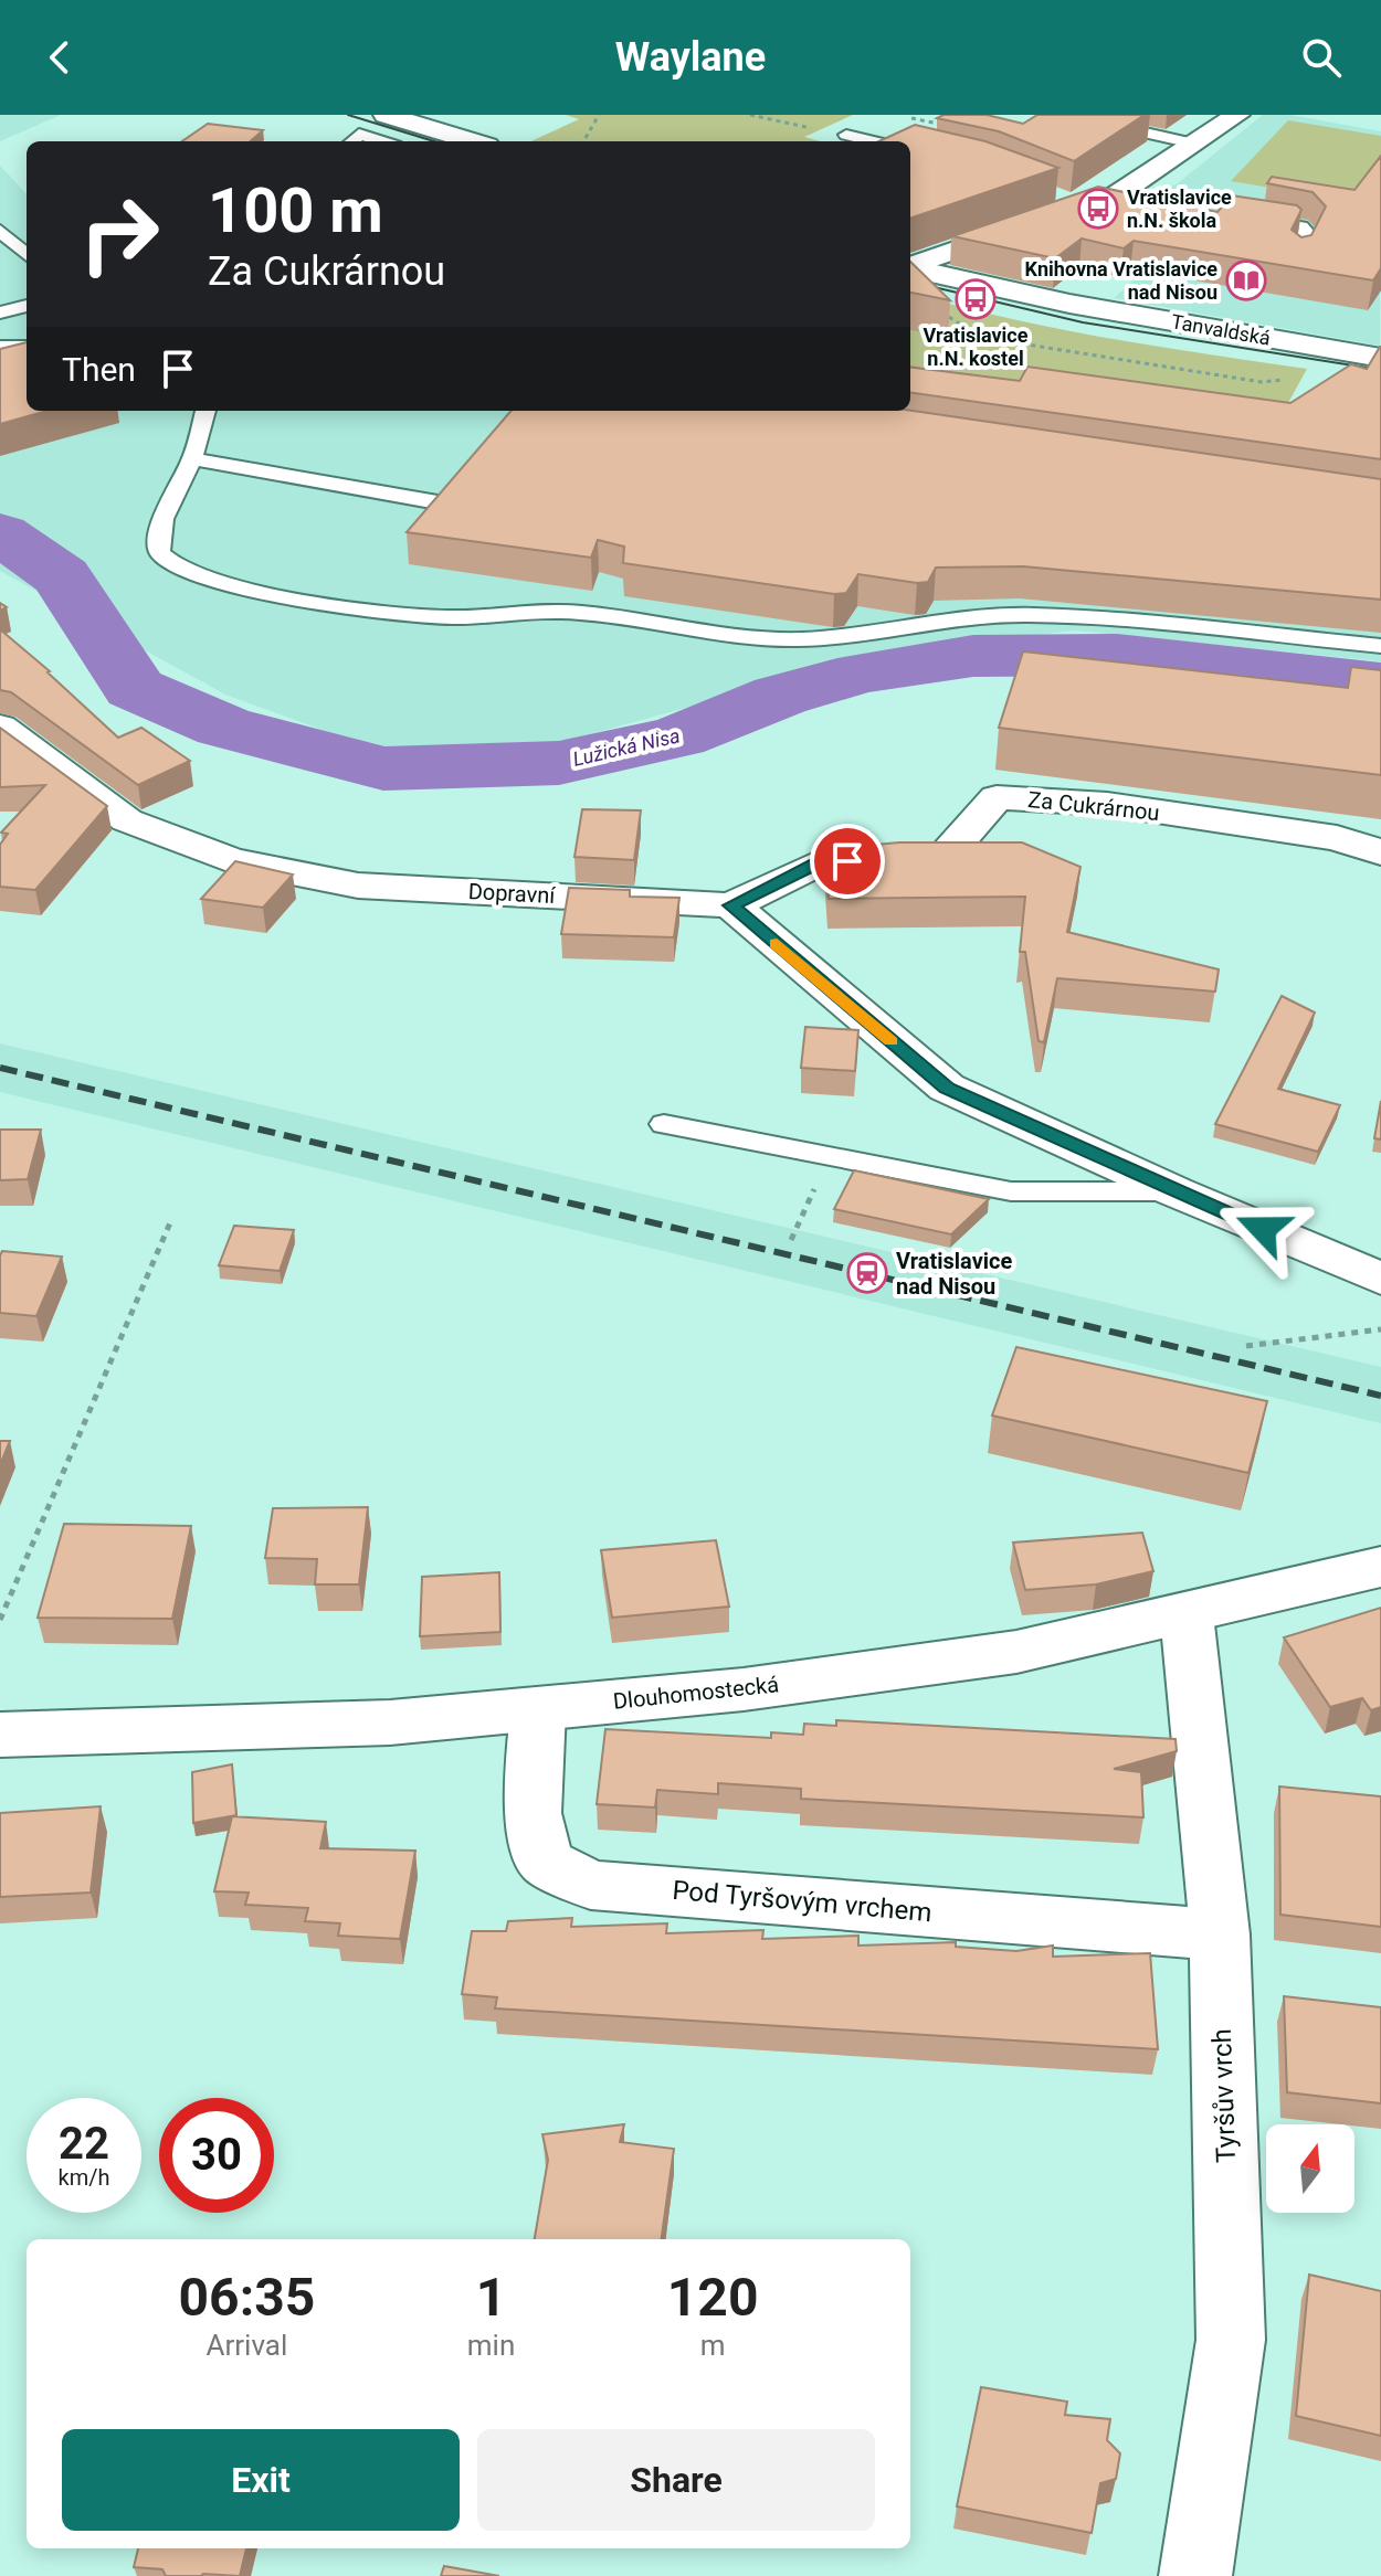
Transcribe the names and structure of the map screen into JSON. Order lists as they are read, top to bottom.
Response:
{
  "streets": {
    "street": [
      "Tanvaldská",
      "Za Cukrárnou",
      "Dopravní",
      "Dlouhomostecká",
      "Pod Tyršovým vrchem",
      "Tyršův vrch"
    ]
  },
  "crossings": [
    ["Za Cukrárnou", "Dopravní"],
    ["Dlouhomostecká", "Pod Tyršovým vrchem"],
    ["Dlouhomostecká", "Tyršův vrch"],
    ["Pod Tyršovým vrchem", "Tyršův vrch"]
  ],
  "water": ["Lužická Nisa"],
  "places": {
    "bus stop": ["Vratislavice n.N. škola", "Vratislavice n.N. kostel"],
    "library": ["Knihovna Vratislavice nad Nisou"],
    "station": ["Vratislavice nad Nisou"]
  },
  "north": "top",
  "page": {
    "header": "Waylane",
    "turn": ["100 m", "Za Cukrárnou"],
    "then": "Then",
    "speed": "22 km/h",
    "limit": "30",
    "eta": [
      "06:35",
      "Arrival",
      "1",
      "min",
      "120",
      "m"
    ],
    "buttons": ["Exit", "Share"]
  }
}
